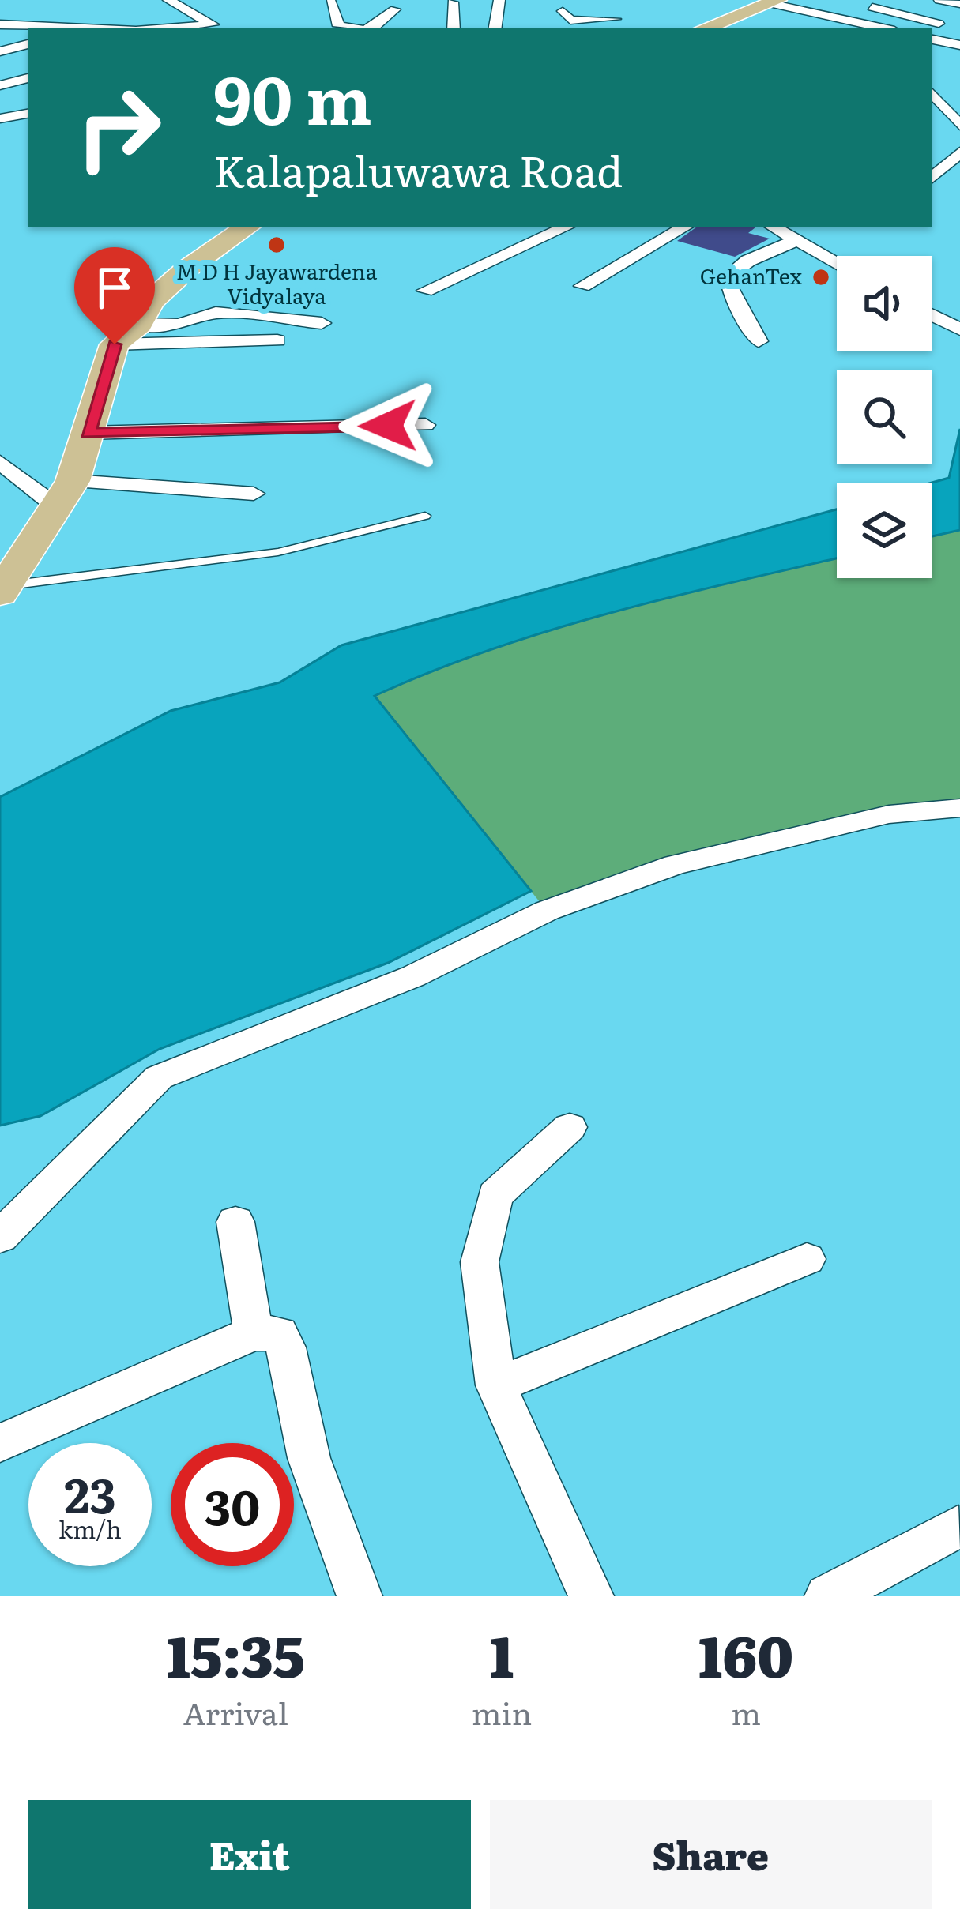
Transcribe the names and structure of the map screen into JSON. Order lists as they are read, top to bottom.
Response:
{
  "places": ["M D H Jayawardena Vidyalaya", "GehanTex"],
  "page": {
    "turn": ["90 m", "Kalapaluwawa Road"],
    "speed": "23 km/h",
    "limit": "30",
    "eta": [
      "15:35",
      "Arrival",
      "1",
      "min",
      "160",
      "m"
    ],
    "buttons": ["Exit", "Share"]
  }
}
